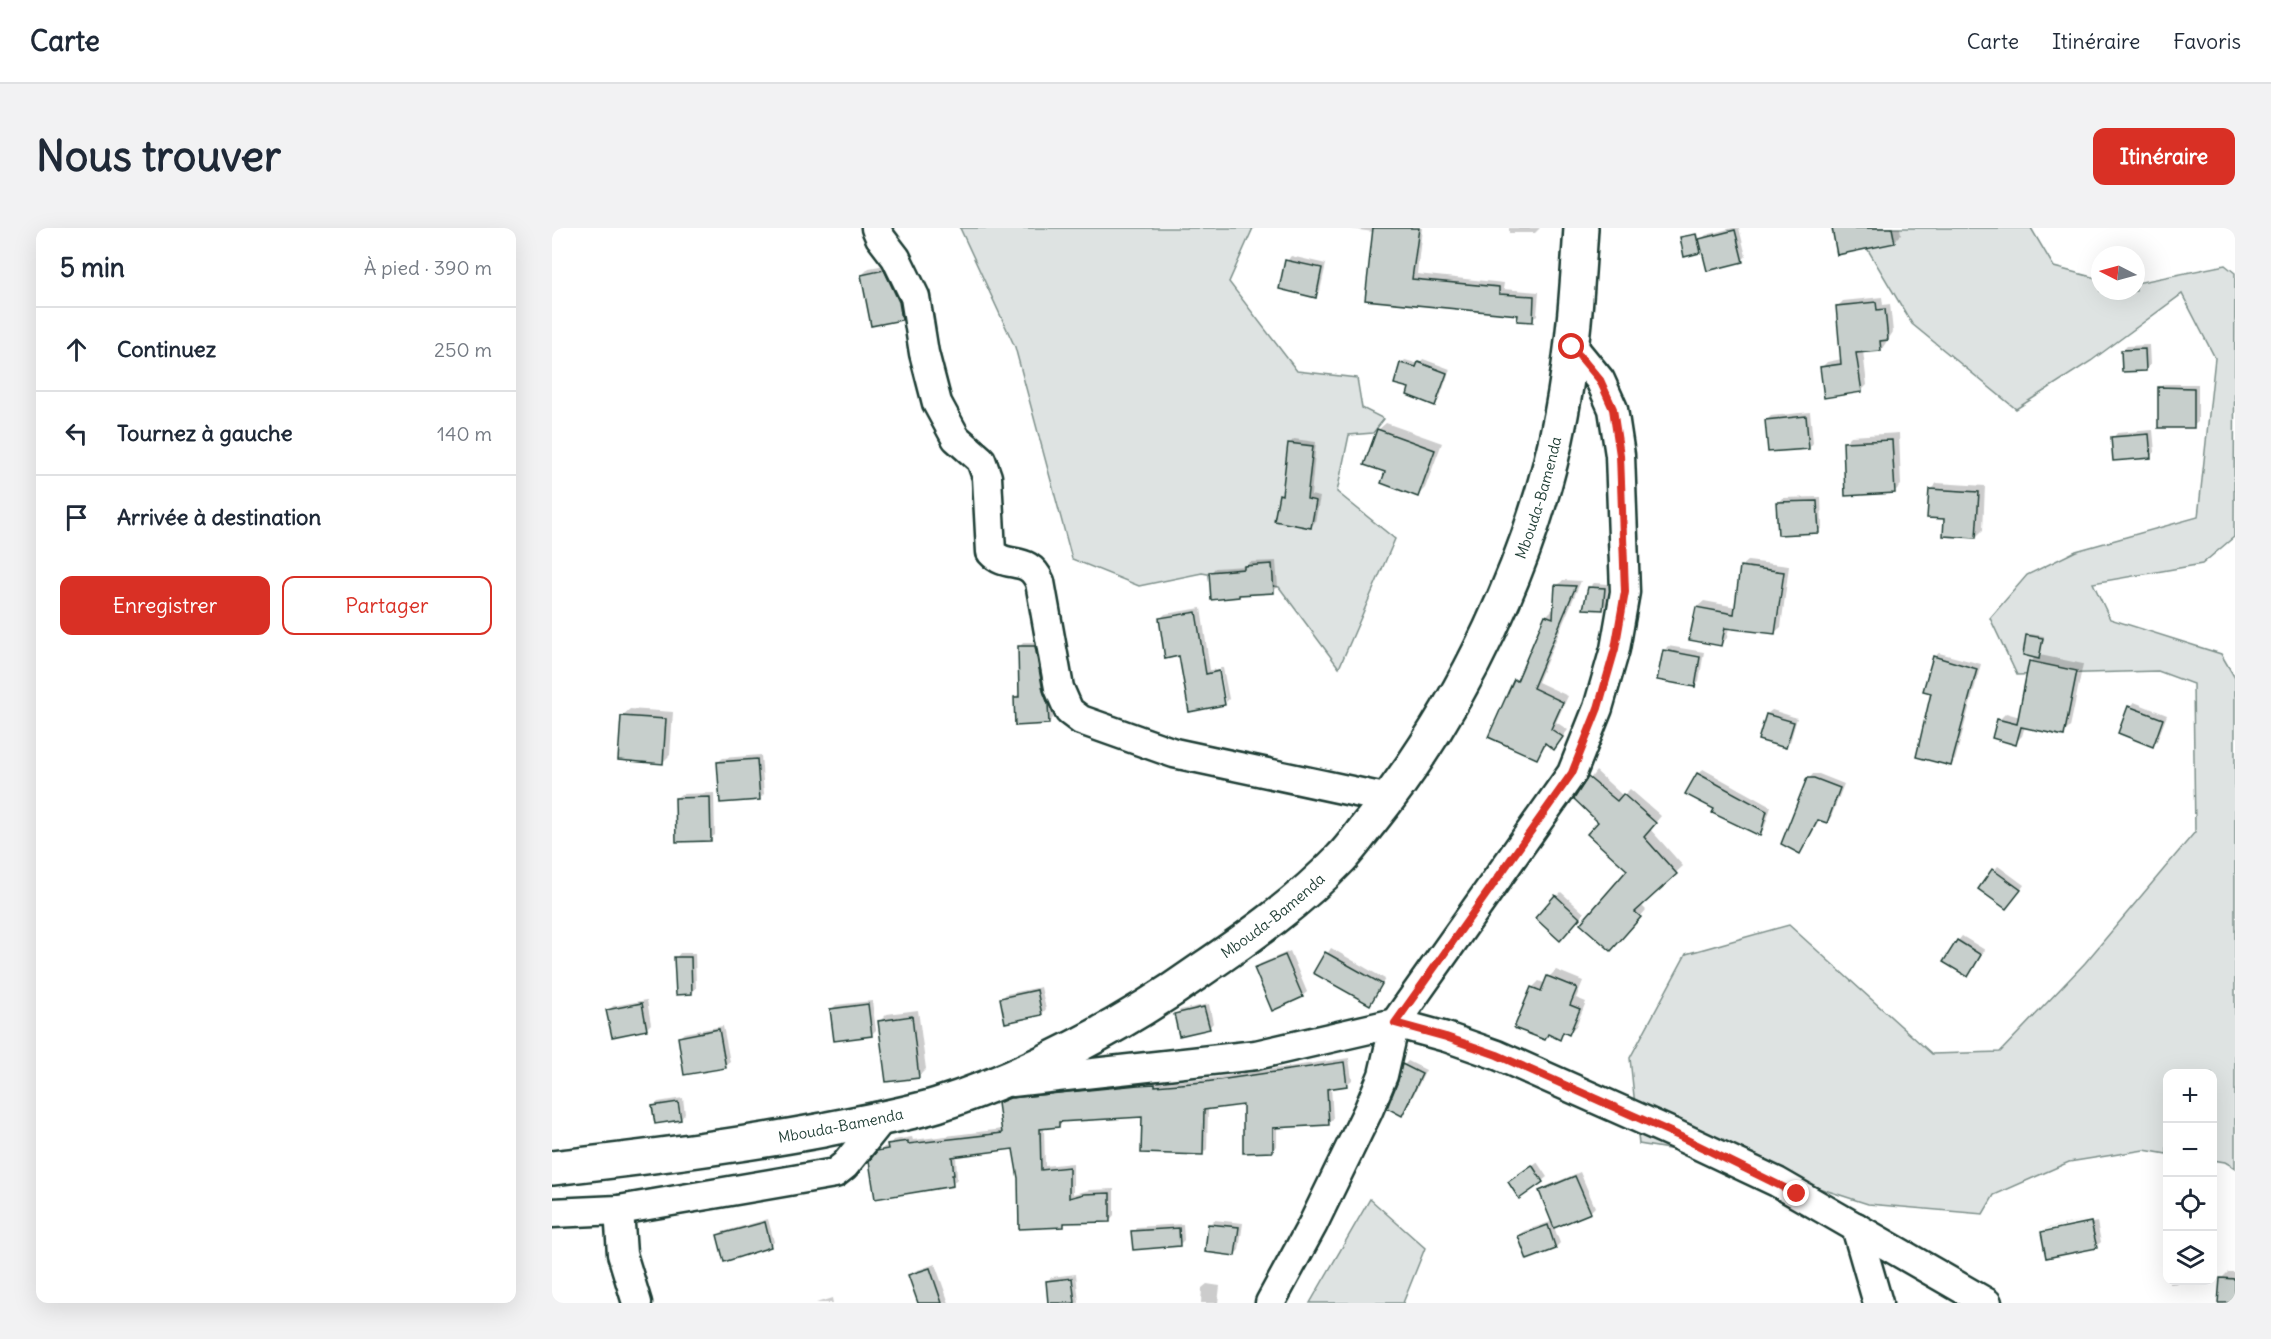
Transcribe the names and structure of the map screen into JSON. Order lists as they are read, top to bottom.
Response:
{
  "streets": {
    "highway": ["Mbouda-Bamenda"]
  },
  "north": "left",
  "page": {
    "header": "Carte",
    "nav": ["Carte", "Itinéraire", "Favoris"],
    "buttons": [
      "Itinéraire",
      ["Enregistrer", "Partager"]
    ],
    "title": "Nous trouver",
    "heading": ["5 min", "À pied · 390 m"],
    "list": [
      ["Continuez", "250 m"],
      ["Tournez à gauche", "140 m"],
      "Arrivée à destination"
    ],
    "map_buttons": ["+", "−"]
  }
}
